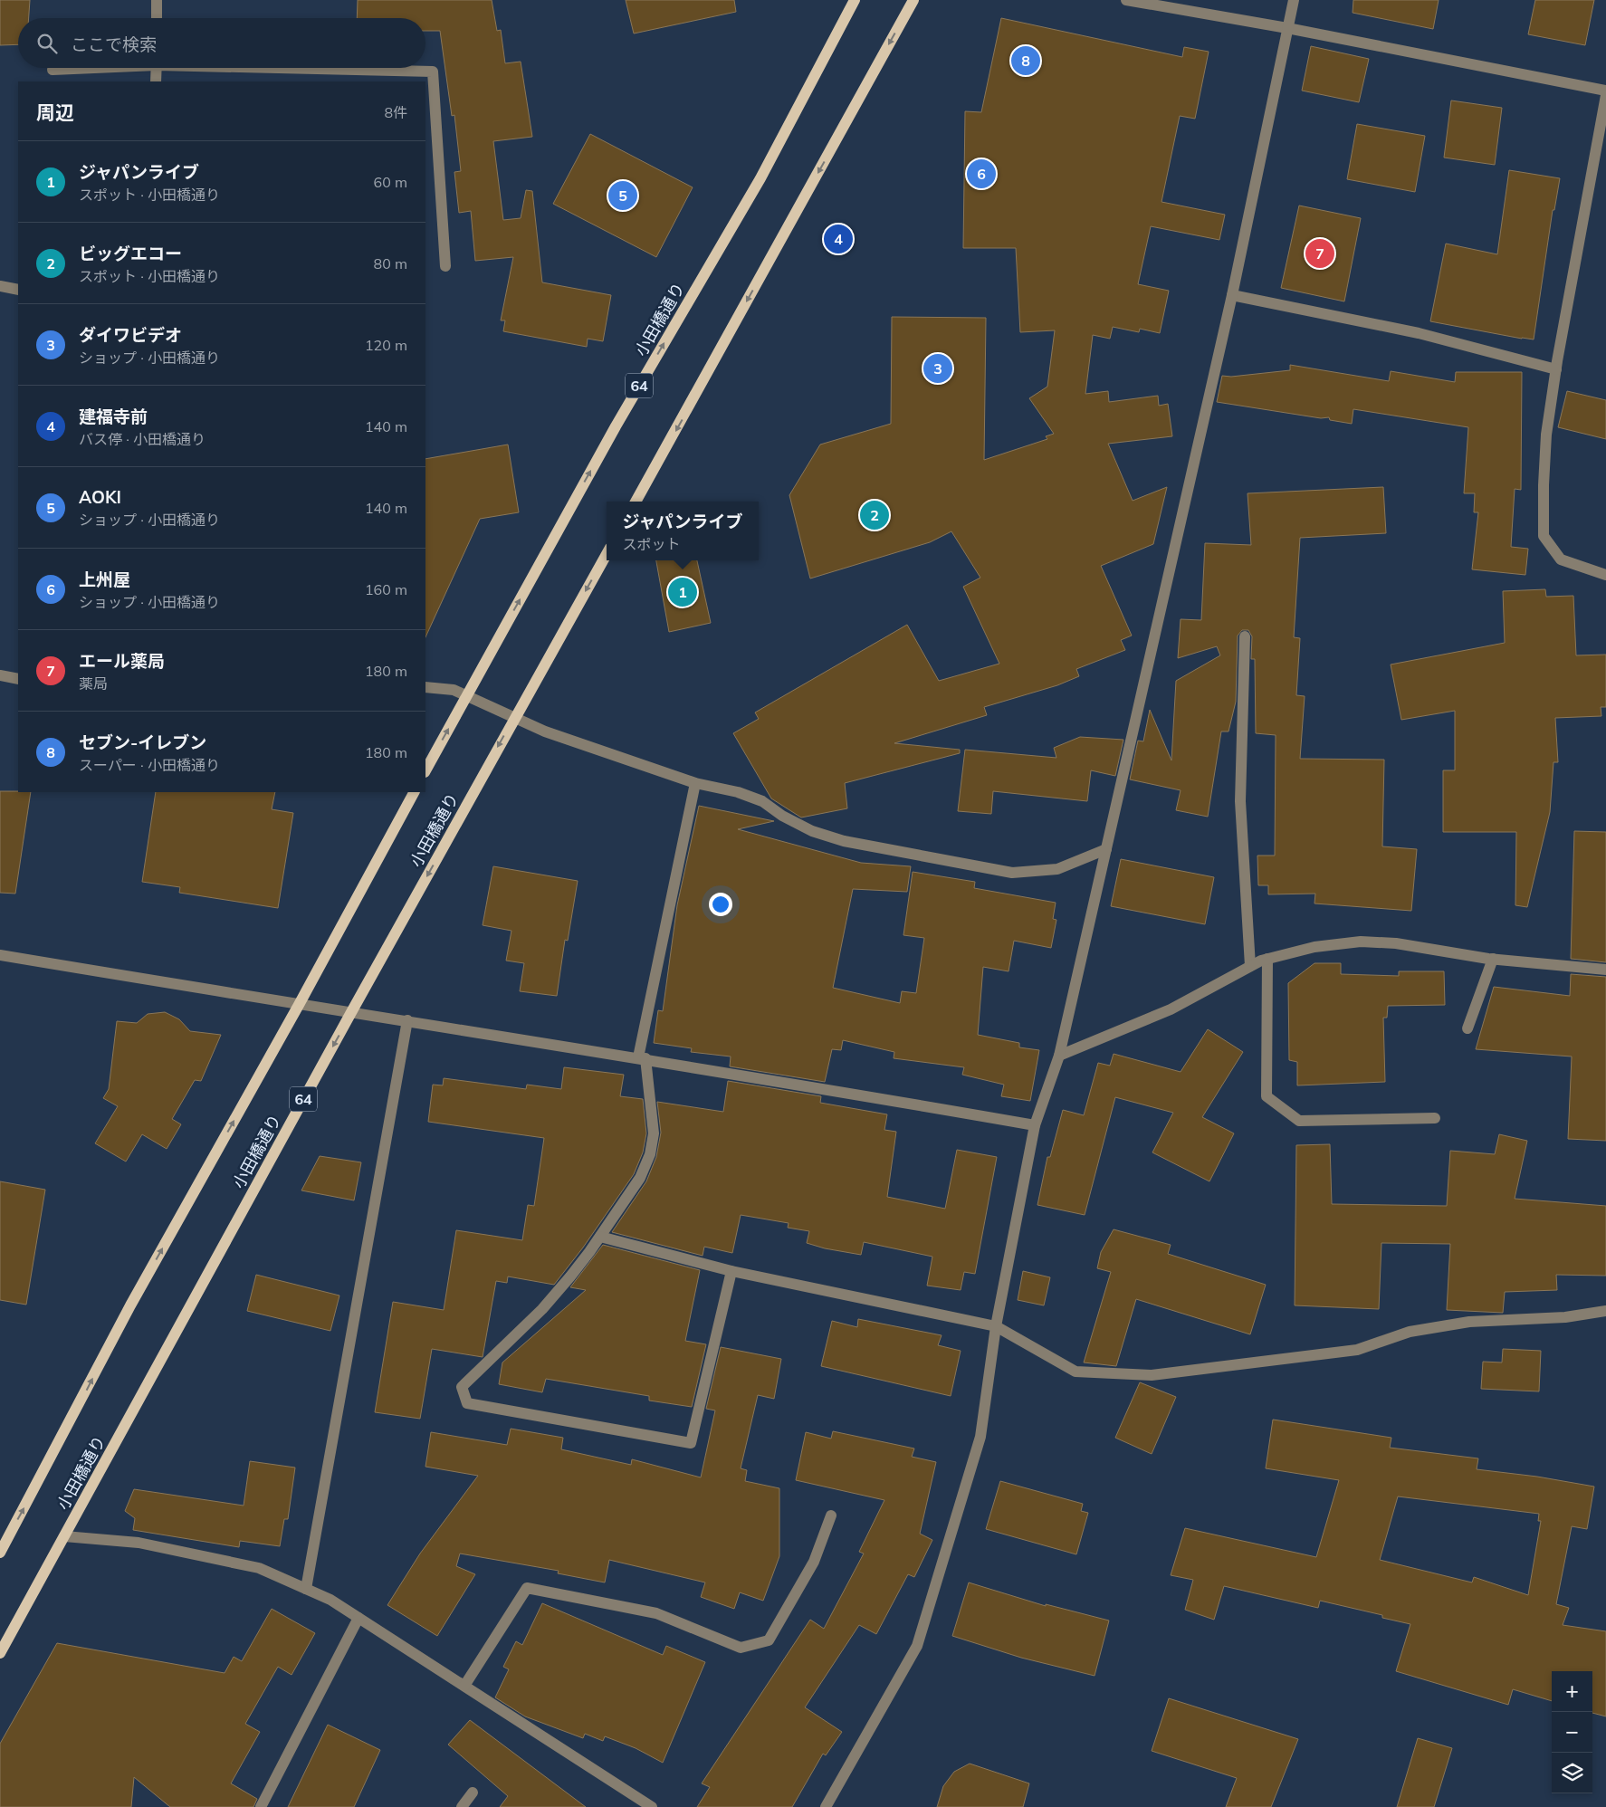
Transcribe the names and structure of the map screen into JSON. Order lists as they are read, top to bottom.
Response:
{
  "streets": {
    "main road": ["小田橋通り", "64"]
  },
  "page": {
    "search": "ここで検索",
    "pins": [
      "8",
      "6",
      "5",
      "4",
      "7",
      "3",
      "2",
      "1"
    ],
    "heading": ["周辺", "8件"],
    "list": [
      {
        "mark": "1",
        "name": "ジャパンライブ",
        "note": "スポット · 小田橋通り",
        "value": "60 m"
      },
      {
        "mark": "2",
        "name": "ビッグエコー",
        "note": "スポット · 小田橋通り",
        "value": "80 m"
      },
      {
        "mark": "3",
        "name": "ダイワビデオ",
        "note": "ショップ · 小田橋通り",
        "value": "120 m"
      },
      {
        "mark": "4",
        "name": "建福寺前",
        "note": "バス停 · 小田橋通り",
        "value": "140 m"
      },
      {
        "mark": "5",
        "name": "AOKI",
        "note": "ショップ · 小田橋通り",
        "value": "140 m"
      },
      {
        "mark": "6",
        "name": "上州屋",
        "note": "ショップ · 小田橋通り",
        "value": "160 m"
      },
      {
        "mark": "7",
        "name": "エール薬局",
        "note": "薬局",
        "value": "180 m"
      },
      {
        "mark": "8",
        "name": "セブン-イレブン",
        "note": "スーパー · 小田橋通り",
        "value": "180 m"
      }
    ],
    "popup": ["ジャパンライブ", "スポット"],
    "map_buttons": ["+", "−"]
  }
}
